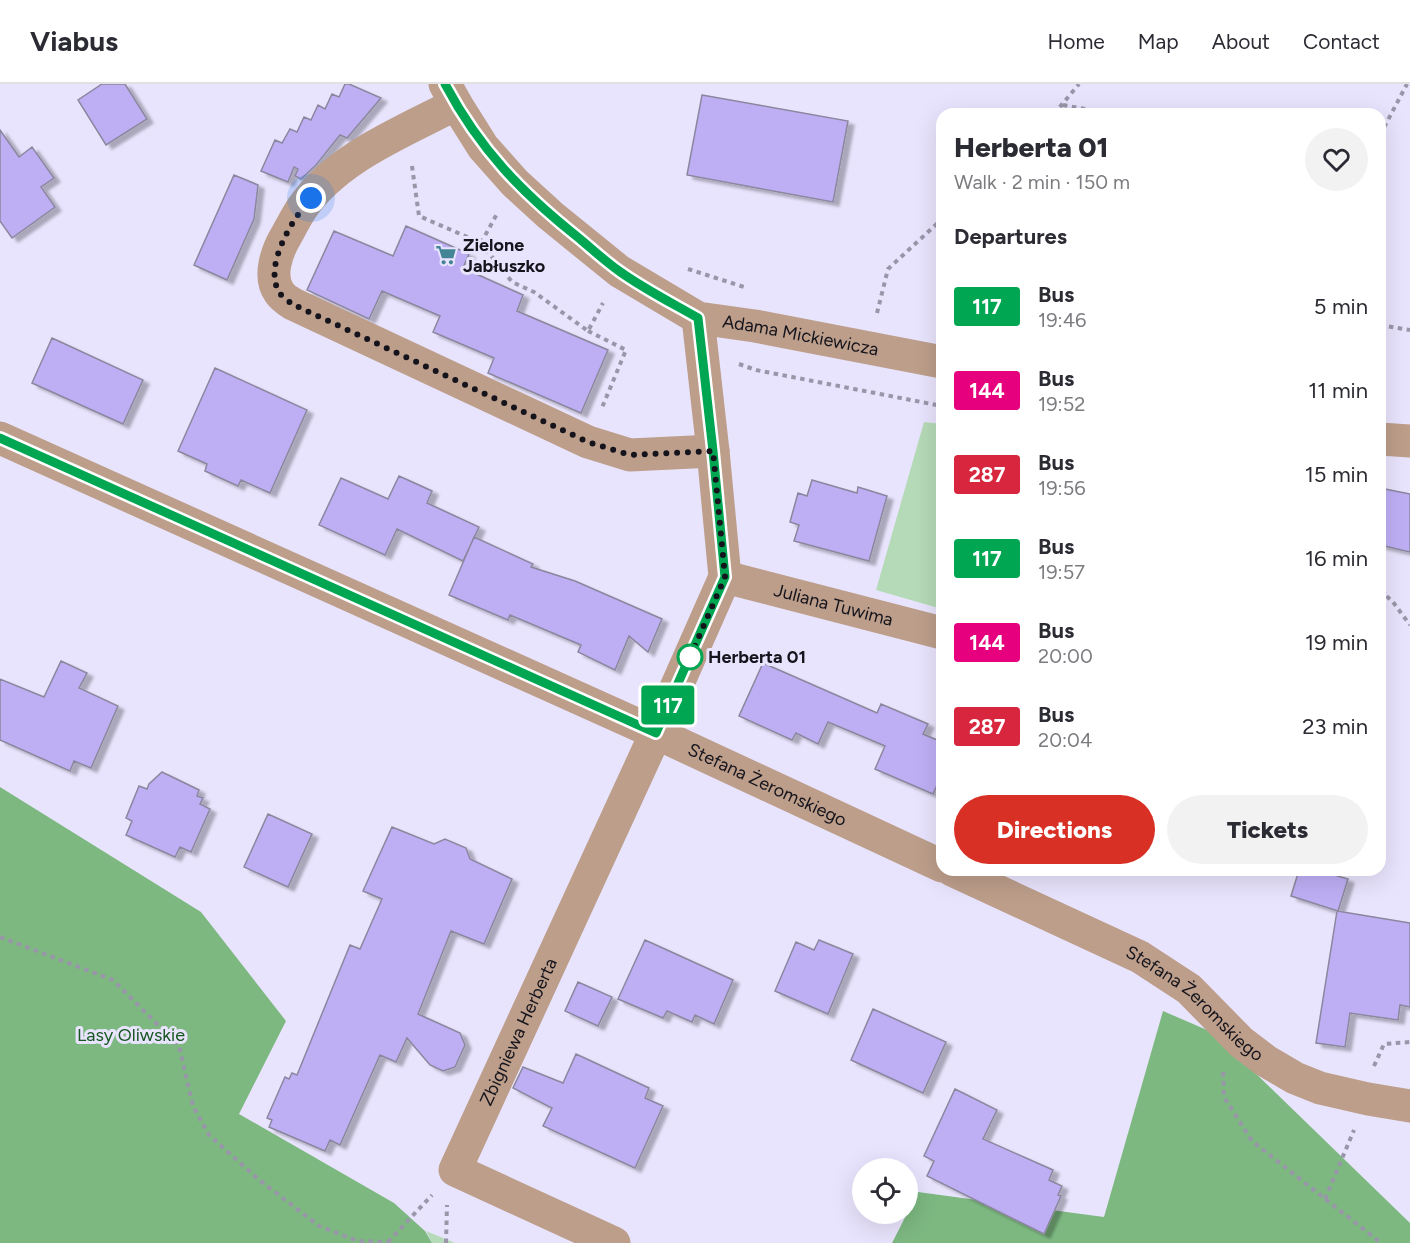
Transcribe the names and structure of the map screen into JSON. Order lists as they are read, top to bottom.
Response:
{
  "streets": {
    "street": [
      "Adama Mickiewicza",
      "Juliana Tuwima",
      "Stefana Żeromskiego",
      "Zbigniewa Herberta"
    ]
  },
  "crossings": [
    ["Stefana Żeromskiego", "Zbigniewa Herberta"]
  ],
  "parks": ["Lasy Oliwskie"],
  "places": {
    "supermarket": ["Zielone Jabłuszko"],
    "other": ["Herberta 01"]
  },
  "lines": ["bus line 117"],
  "page": {
    "header": "Viabus",
    "nav": [
      "Home",
      "Map",
      "About",
      "Contact"
    ],
    "on_map": "117",
    "heading": [
      ["Herberta 01", "Walk · 2 min · 150 m"],
      "Departures"
    ],
    "list": [
      {
        "mark": "117",
        "name": "Bus",
        "note": "19:46",
        "value": "5 min"
      },
      {
        "mark": "144",
        "name": "Bus",
        "note": "19:52",
        "value": "11 min"
      },
      {
        "mark": "287",
        "name": "Bus",
        "note": "19:56",
        "value": "15 min"
      },
      {
        "mark": "117",
        "name": "Bus",
        "note": "19:57",
        "value": "16 min"
      },
      {
        "mark": "144",
        "name": "Bus",
        "note": "20:00",
        "value": "19 min"
      },
      {
        "mark": "287",
        "name": "Bus",
        "note": "20:04",
        "value": "23 min"
      }
    ],
    "buttons": ["Directions", "Tickets"]
  }
}
